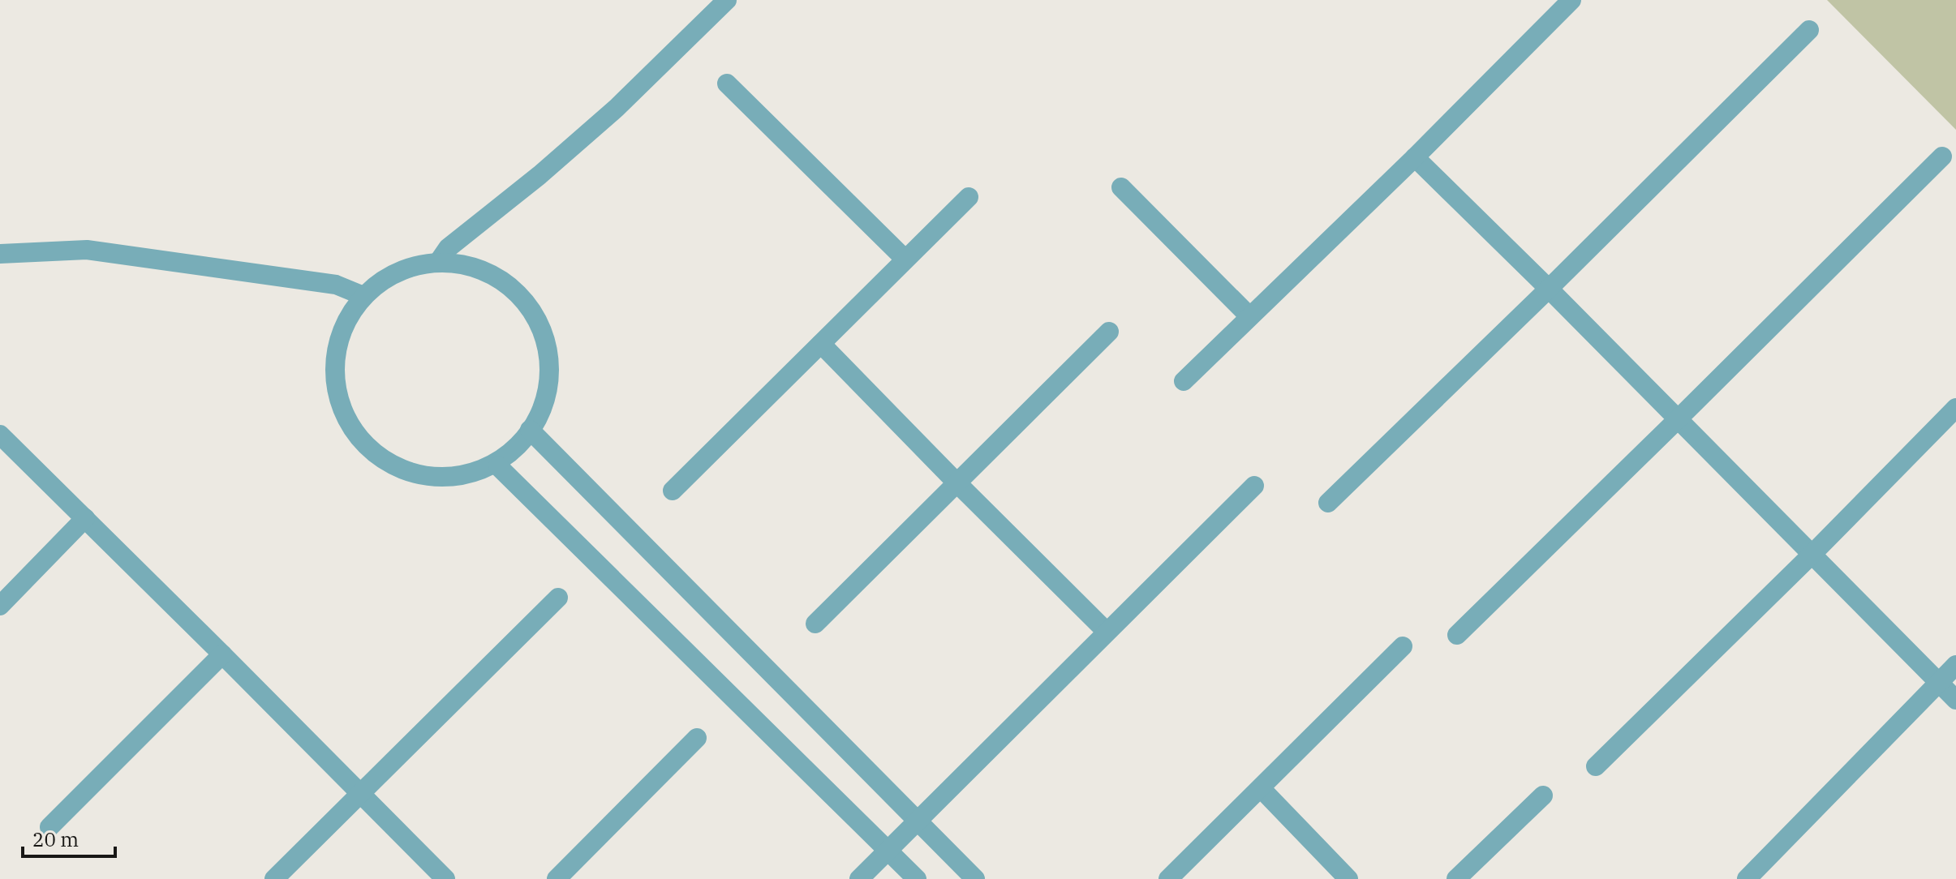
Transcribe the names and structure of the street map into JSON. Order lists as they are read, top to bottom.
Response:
{
  "scale_bar": "20 m"
}
